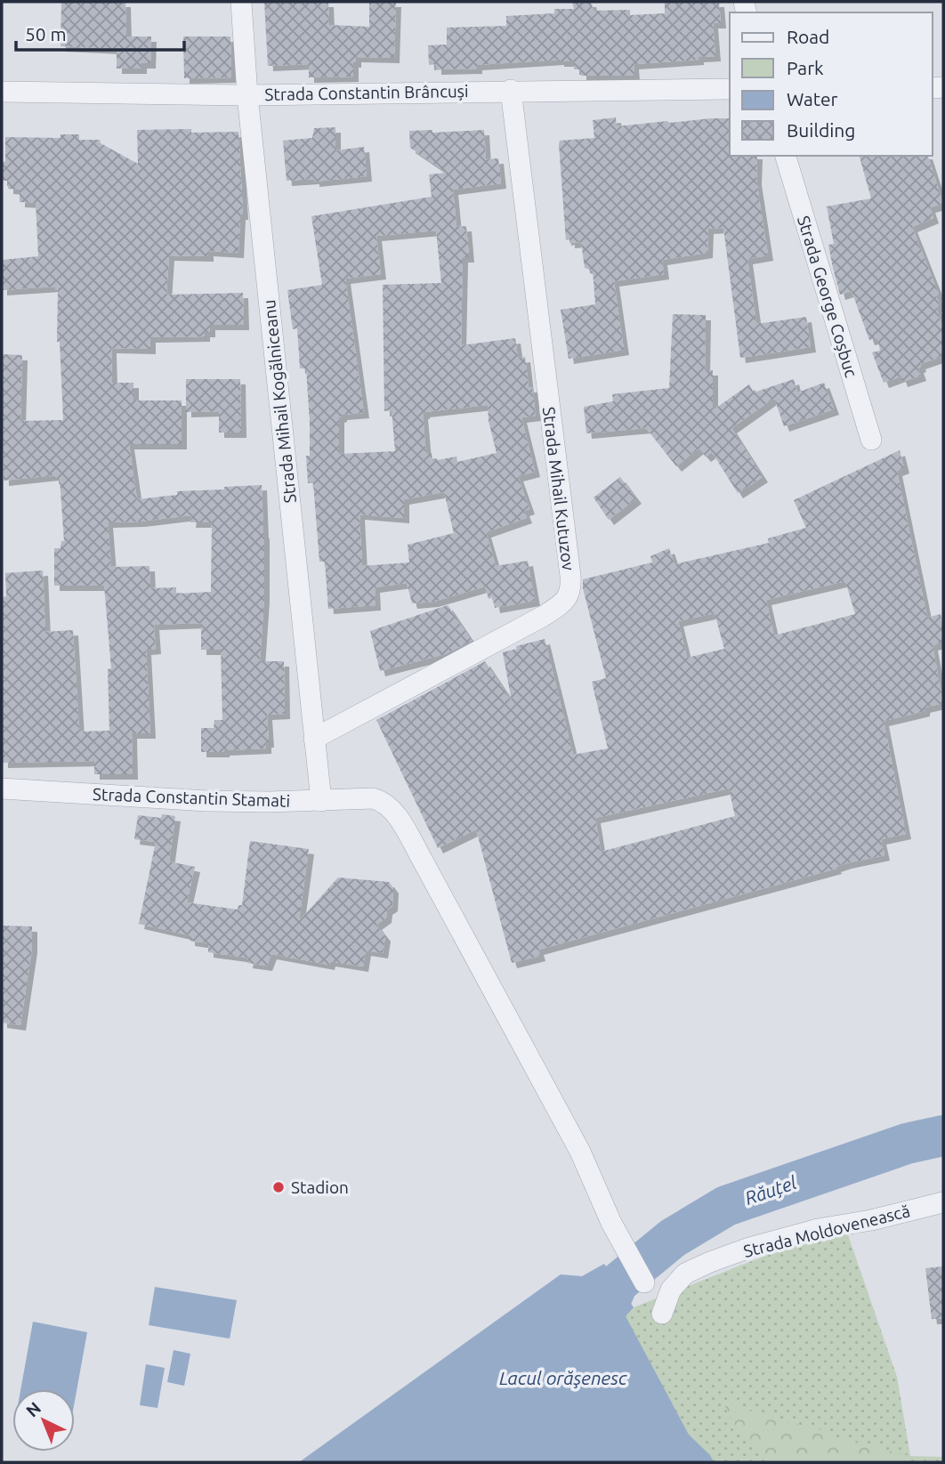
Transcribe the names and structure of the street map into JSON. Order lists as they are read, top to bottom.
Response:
{
  "streets": {
    "street": [
      "Strada Constantin Brâncuși",
      "Strada George Coșbuc",
      "Strada Mihail Kogălniceanu",
      "Strada Mihail Kutuzov",
      "Strada Constantin Stamati",
      "Strada Moldovenească"
    ]
  },
  "crossings": [
    ["Strada Constantin Brâncuși", "Strada Mihail Kogălniceanu"],
    ["Strada Constantin Brâncuși", "Strada Mihail Kutuzov"],
    ["Strada Mihail Kogălniceanu", "Strada Mihail Kutuzov"],
    ["Strada Mihail Kogălniceanu", "Strada Constantin Stamati"]
  ],
  "water": ["Răuțel", "Lacul orăşenesc"],
  "places": ["Stadion"],
  "legend": [
    "Road",
    "Park",
    "Water",
    "Building"
  ],
  "scale_bar": "50 m",
  "north": "top left"
}
